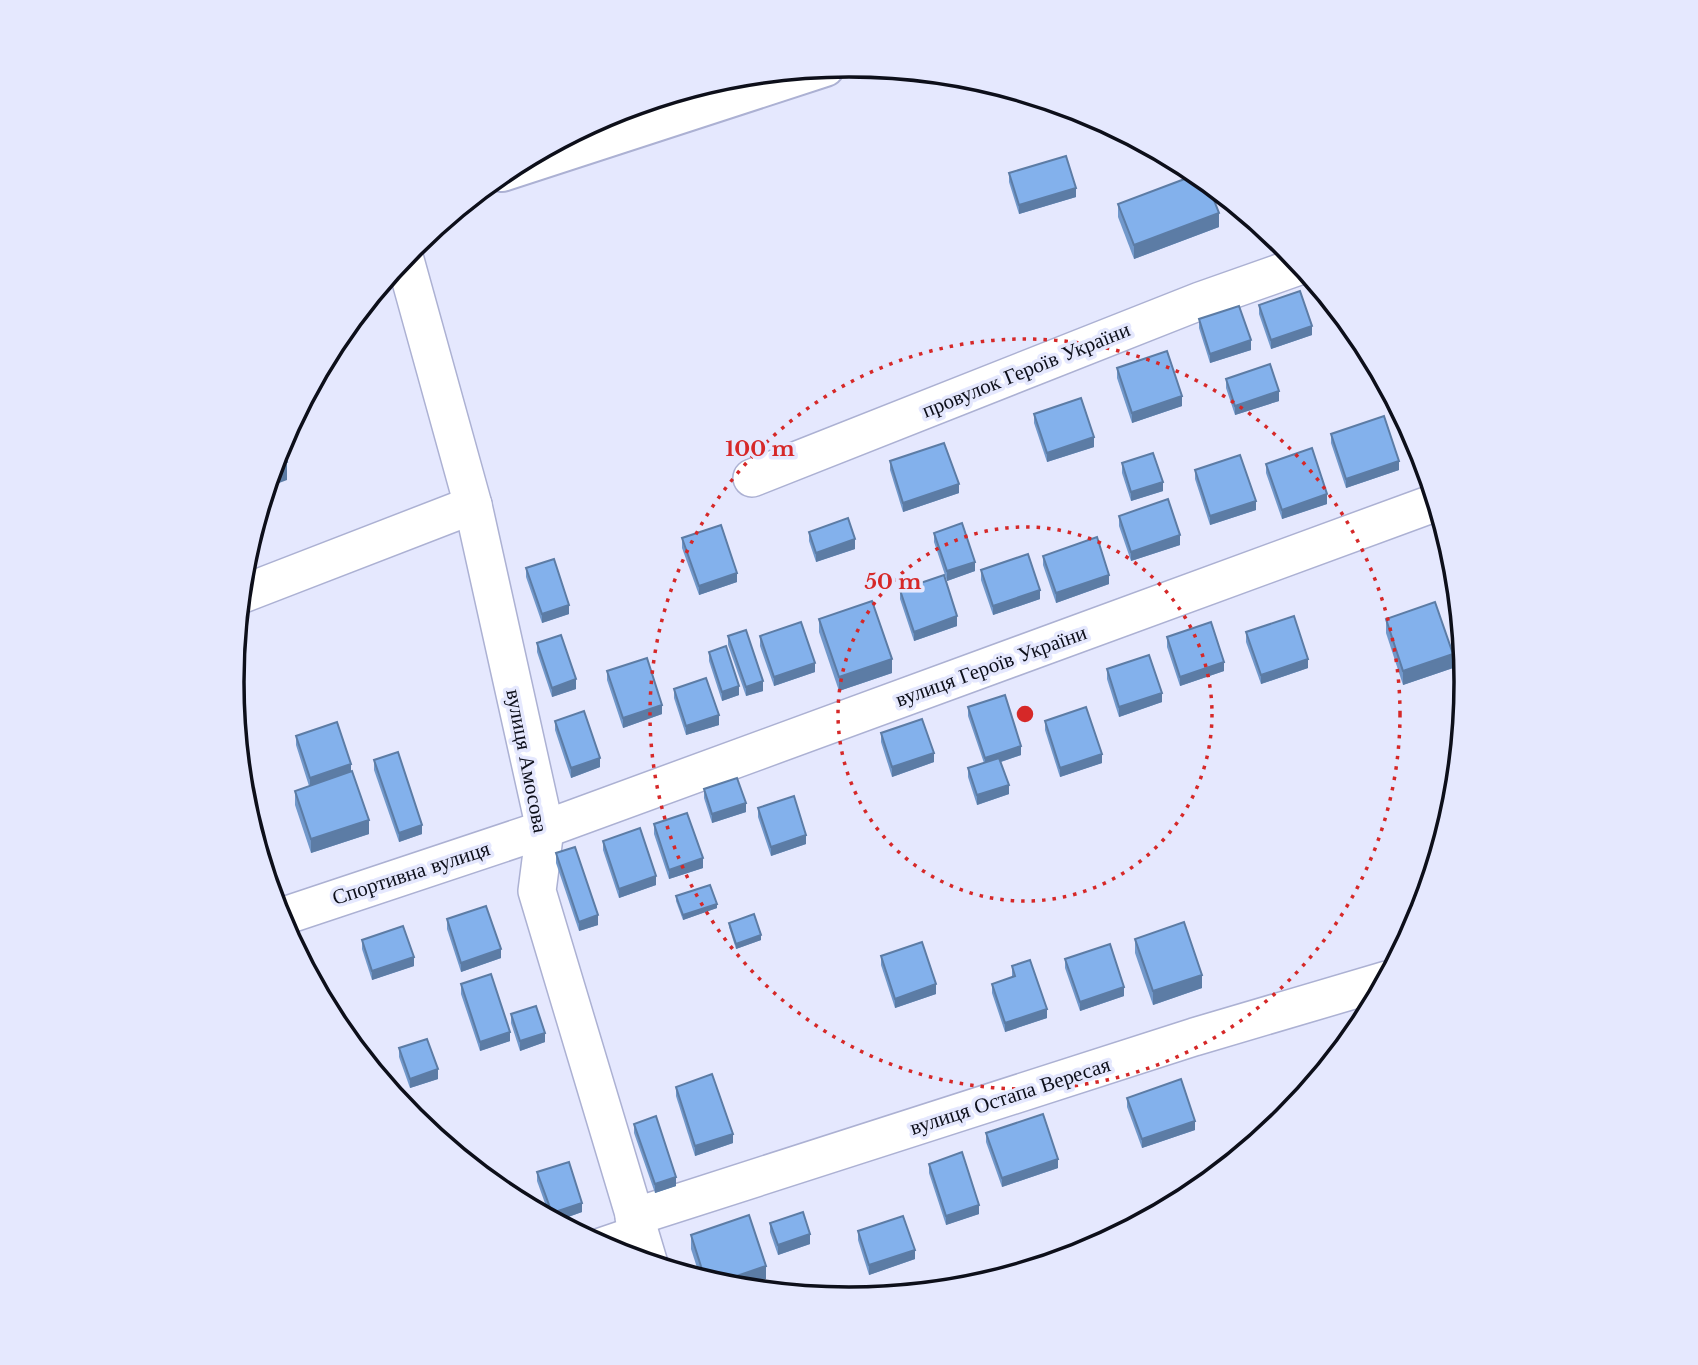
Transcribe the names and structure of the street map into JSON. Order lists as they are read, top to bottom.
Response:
{
  "streets": {
    "street": [
      "провулок Героїв України",
      "вулиця Героїв України",
      "вулиця Амосова",
      "Спортивна вулиця",
      "вулиця Остапа Вересая"
    ]
  },
  "crossings": [
    ["вулиця Героїв України", "вулиця Амосова"],
    ["вулиця Героїв України", "Спортивна вулиця"],
    ["вулиця Амосова", "Спортивна вулиця"],
    ["вулиця Амосова", "вулиця Остапа Вересая"]
  ],
  "rings": ["100 m", "50 m"]
}
